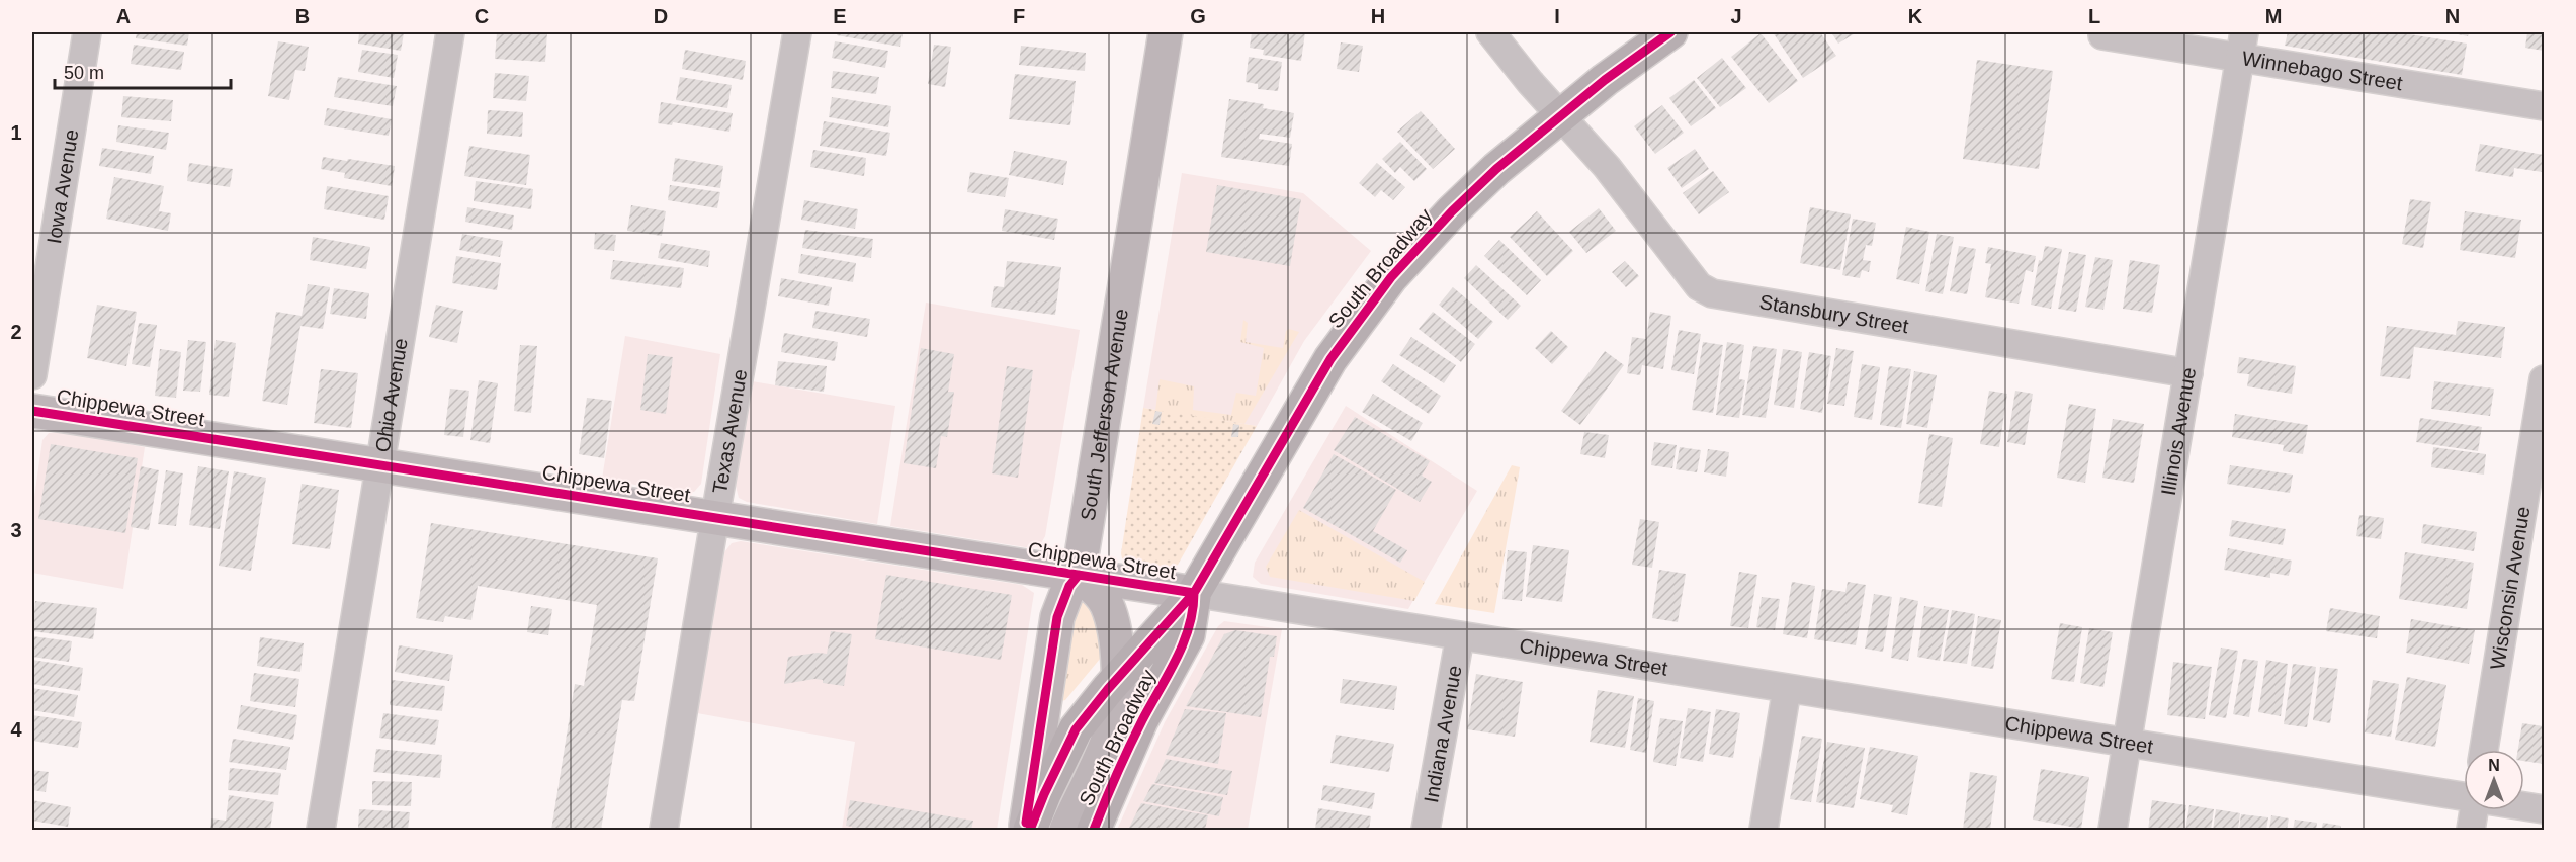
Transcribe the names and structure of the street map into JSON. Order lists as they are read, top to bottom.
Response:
{
  "streets": {
    "main road": ["South Broadway", "Chippewa Street", "South Jefferson Avenue"],
    "street": [
      "Winnebago Street",
      "Iowa Avenue",
      "Stansbury Street",
      "Ohio Avenue",
      "Texas Avenue",
      "Illinois Avenue",
      "Wisconsin Avenue",
      "Indiana Avenue"
    ]
  },
  "crossings": [
    ["Winnebago Street", "Illinois Avenue"],
    ["South Broadway", "Stansbury Street"],
    ["South Broadway", "Chippewa Street"],
    ["Stansbury Street", "Illinois Avenue"],
    ["Ohio Avenue", "Chippewa Street"],
    ["Chippewa Street", "South Jefferson Avenue"],
    ["Chippewa Street", "Texas Avenue"],
    ["Chippewa Street", "Illinois Avenue"],
    ["Chippewa Street", "Indiana Avenue"]
  ],
  "scale_bar": "50 m",
  "north": "top",
  "grid": {
    "columns": [
      "A",
      "B",
      "C",
      "D",
      "E",
      "F",
      "G",
      "H",
      "I",
      "J",
      "K",
      "L",
      "M",
      "N"
    ],
    "rows": [
      "1",
      "2",
      "3",
      "4"
    ]
  }
}
